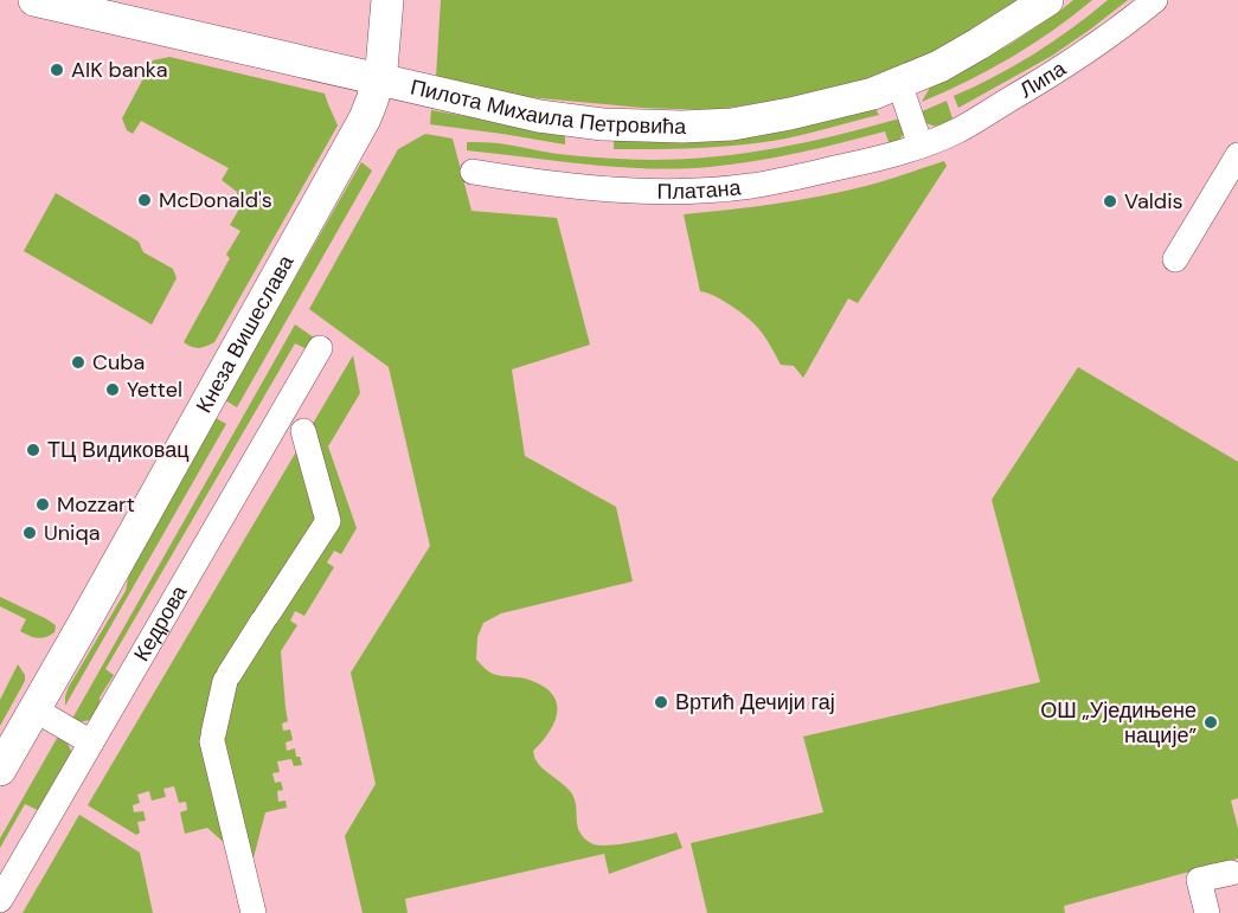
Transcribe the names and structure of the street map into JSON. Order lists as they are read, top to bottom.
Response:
{
  "streets": {
    "main road": ["Пилота Михаила Петровића", "Кнеза Вишеслава"],
    "street": ["Липа", "Платана", "Кедрова"]
  },
  "crossings": [
    ["Липа", "Платана"],
    ["Пилота Михаила Петровића", "Кнеза Вишеслава"]
  ],
  "places": [
    "AIK banka",
    "McDonald's",
    "Valdis",
    "Cuba",
    "Yettel",
    "ТЦ Видиковац",
    "Mozzart",
    "Uniqa",
    "Вртић Дечији гај",
    "ОШ „Уједињене нације”"
  ]
}
